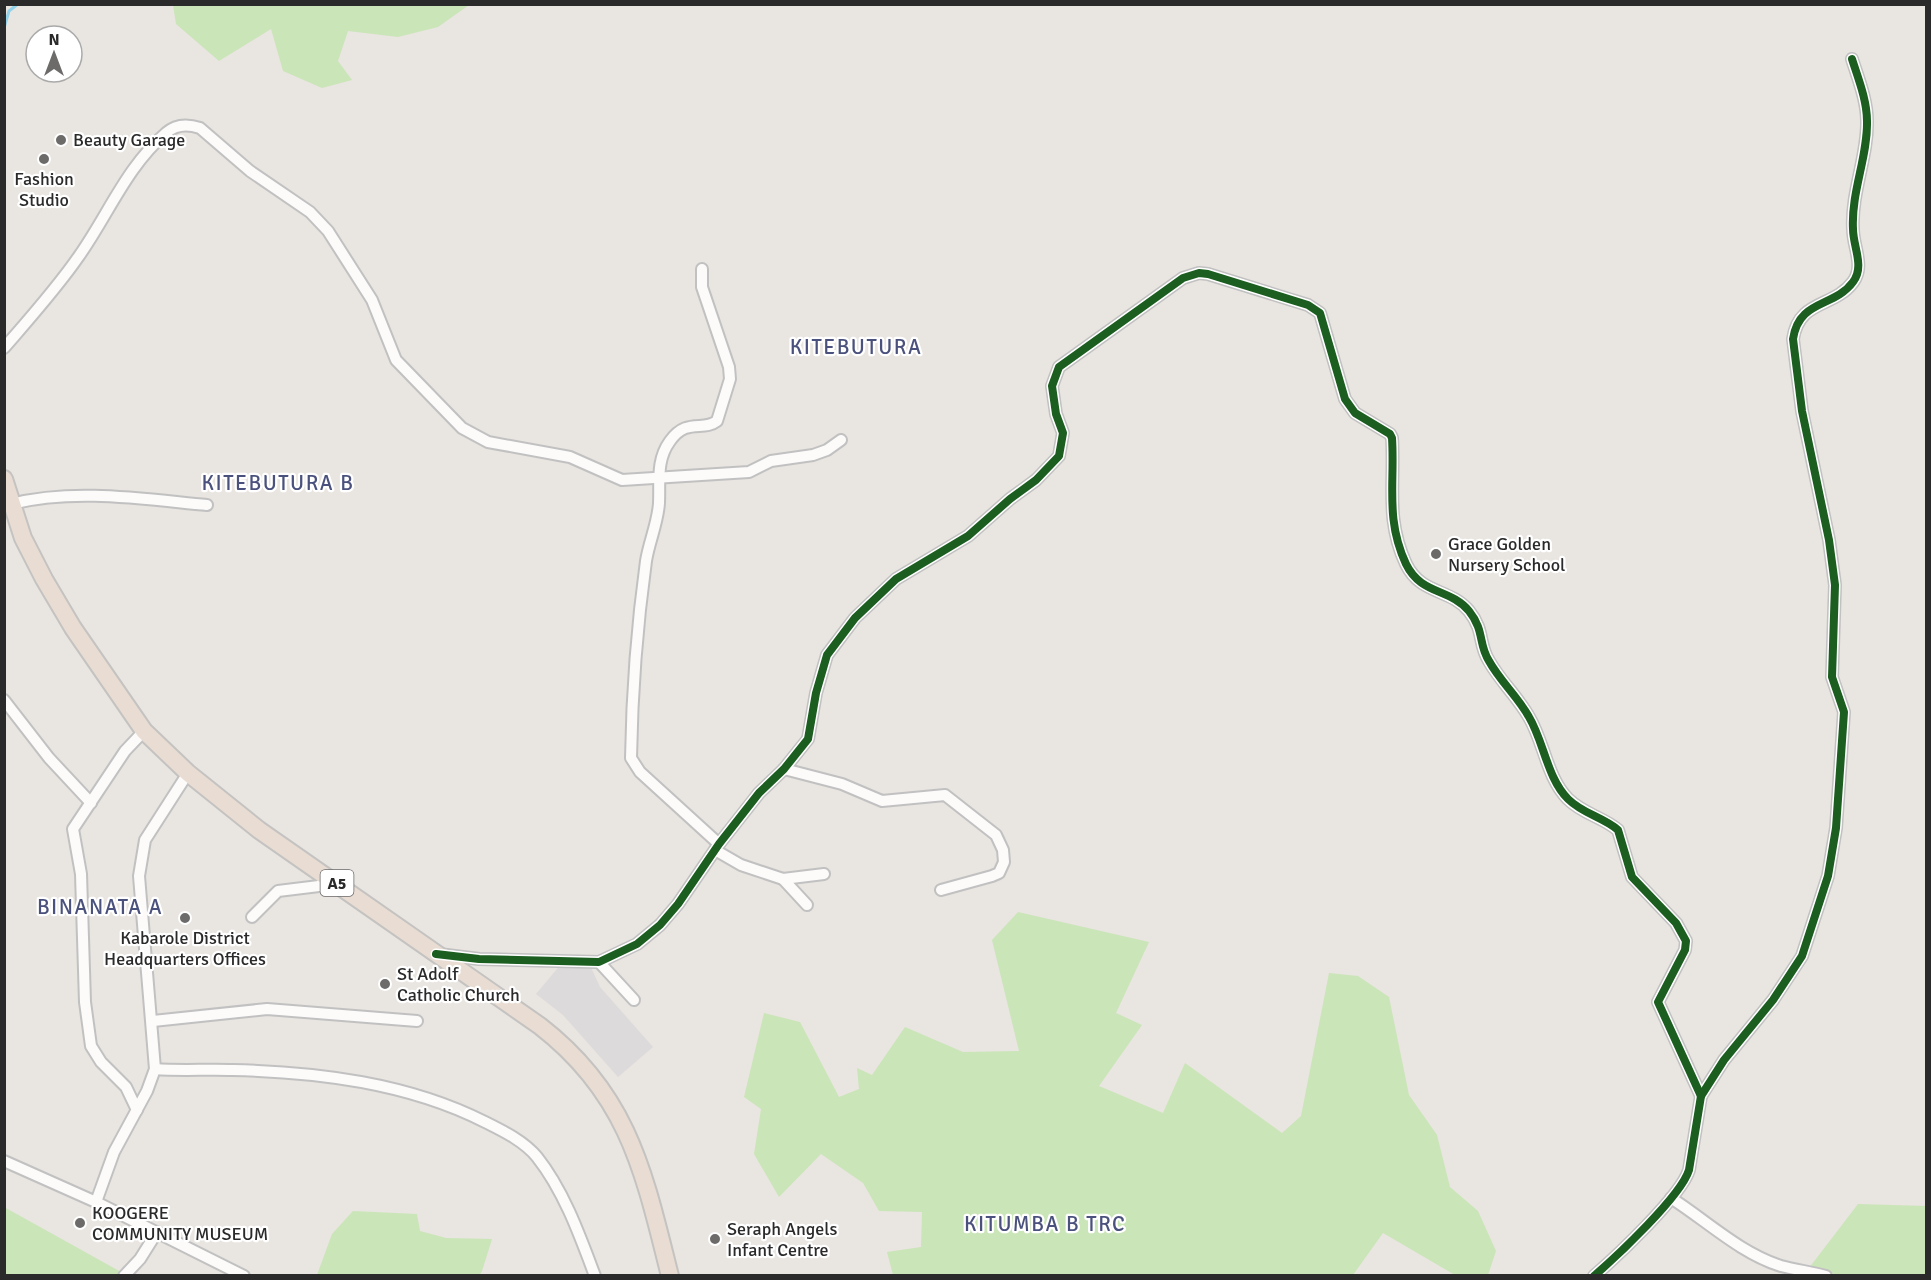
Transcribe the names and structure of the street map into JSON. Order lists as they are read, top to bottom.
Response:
{
  "streets": {
    "highway": ["A5"]
  },
  "districts": [
    "KITEBUTURA",
    "KITEBUTURA B",
    "BINANATA A",
    "KITUMBA B TRC"
  ],
  "places": [
    "Beauty Garage",
    "Fashion Studio",
    "Grace Golden Nursery School",
    "Kabarole District Headquarters Offices",
    "St Adolf Catholic Church",
    "KOOGERE COMMUNITY MUSEUM",
    "Seraph Angels Infant Centre"
  ],
  "north": "top"
}
